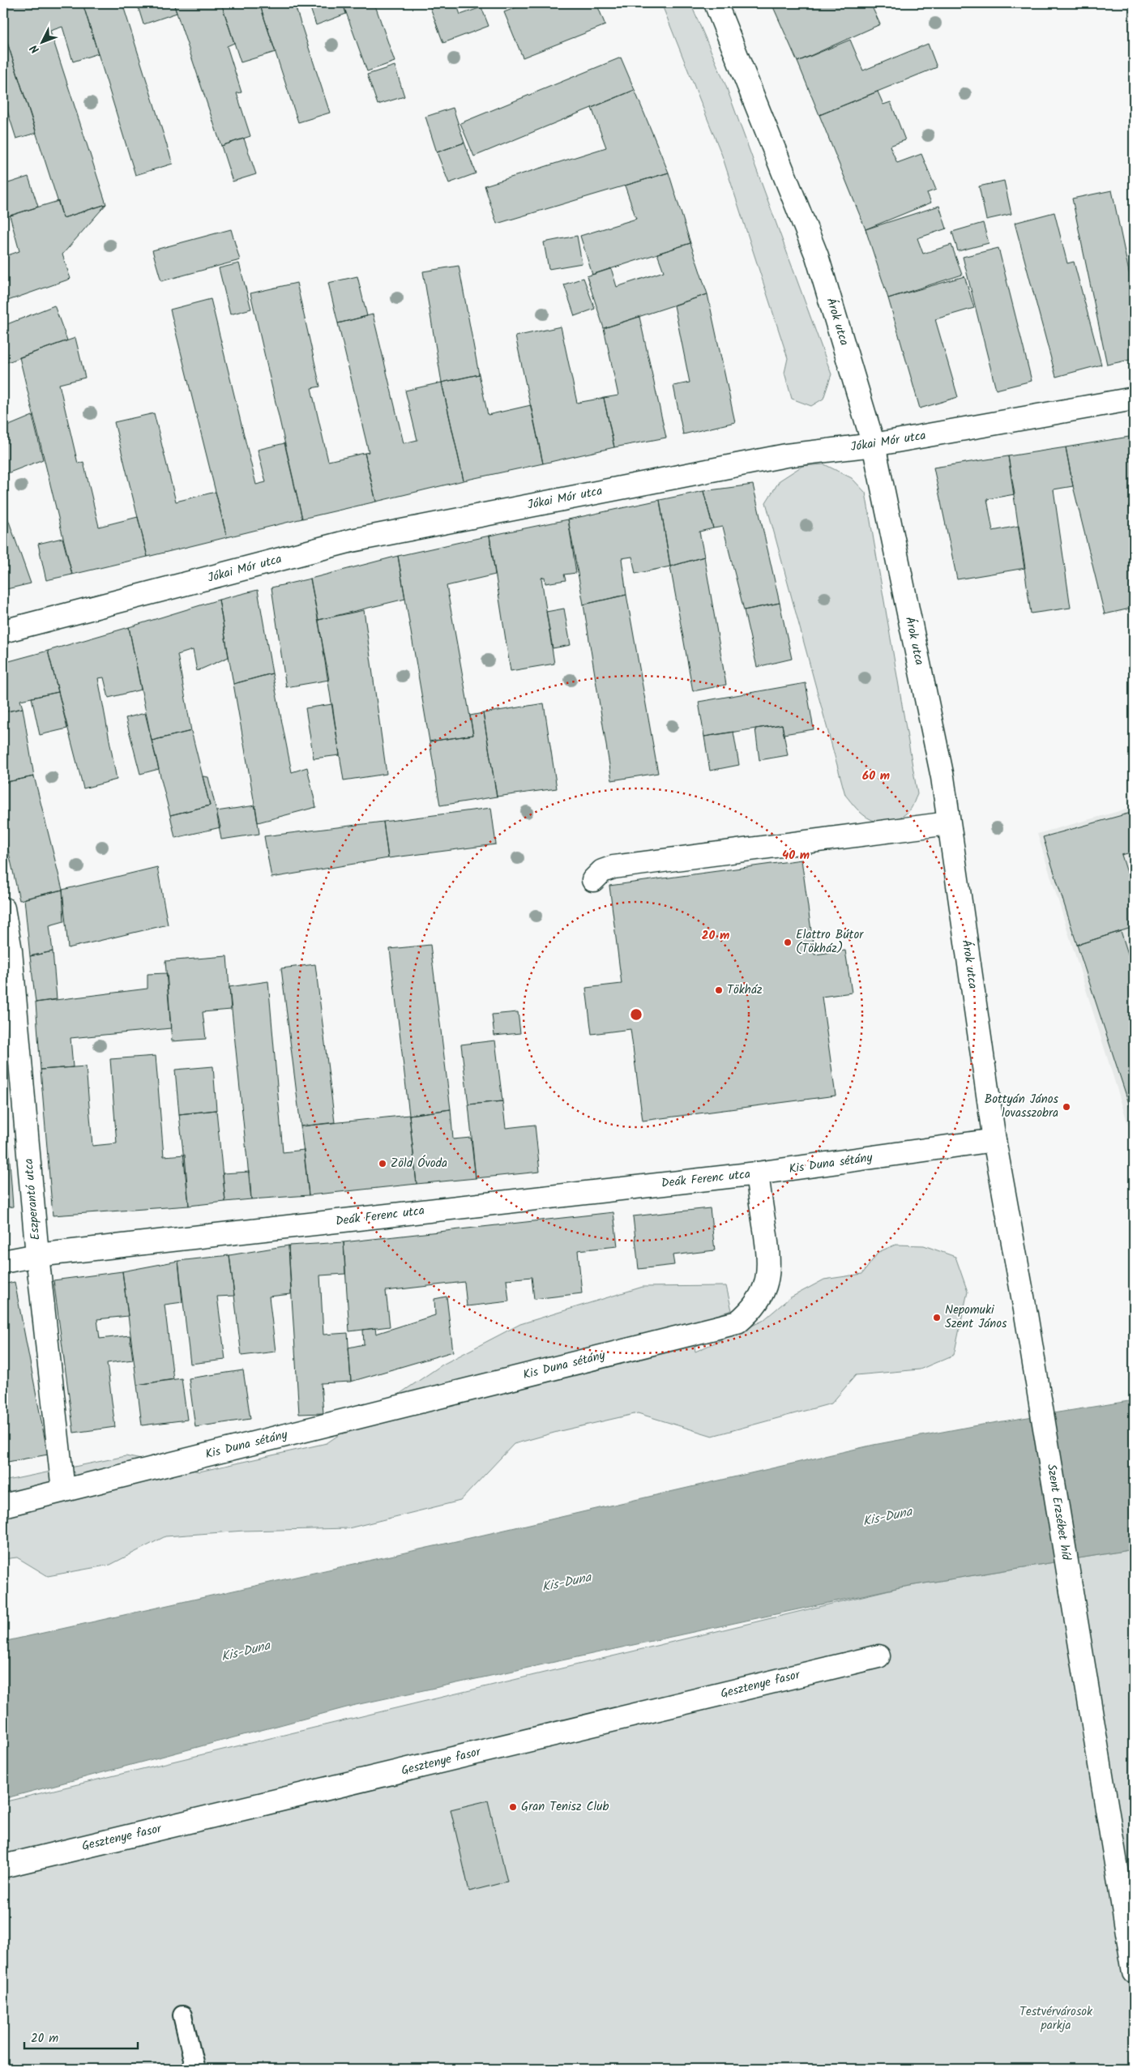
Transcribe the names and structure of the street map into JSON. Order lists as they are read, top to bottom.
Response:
{
  "streets": {
    "street": [
      "Árok utca",
      "Jókai Mór utca",
      "Kis Duna sétány",
      "Deák Ferenc utca",
      "Eszperantó utca",
      "Szent Erzsébet híd",
      "Gesztenye fasor"
    ]
  },
  "crossings": [
    ["Árok utca", "Jókai Mór utca"],
    ["Árok utca", "Kis Duna sétány"],
    ["Árok utca", "Szent Erzsébet híd"],
    ["Kis Duna sétány", "Deák Ferenc utca"],
    ["Kis Duna sétány", "Eszperantó utca"],
    ["Deák Ferenc utca", "Eszperantó utca"]
  ],
  "water": ["Kis-Duna"],
  "parks": ["Testvérvárosok parkja"],
  "places": [
    "Elattro Bútor (Tökház)",
    "Tökház",
    "Bottyán János lovasszobra",
    "Zöld Óvoda",
    "Nepomuki Szent János",
    "Gran Tenisz Club"
  ],
  "scale_bar": "20 m",
  "north": "bottom left",
  "rings": ["60 m", "40 m", "20 m"]
}
